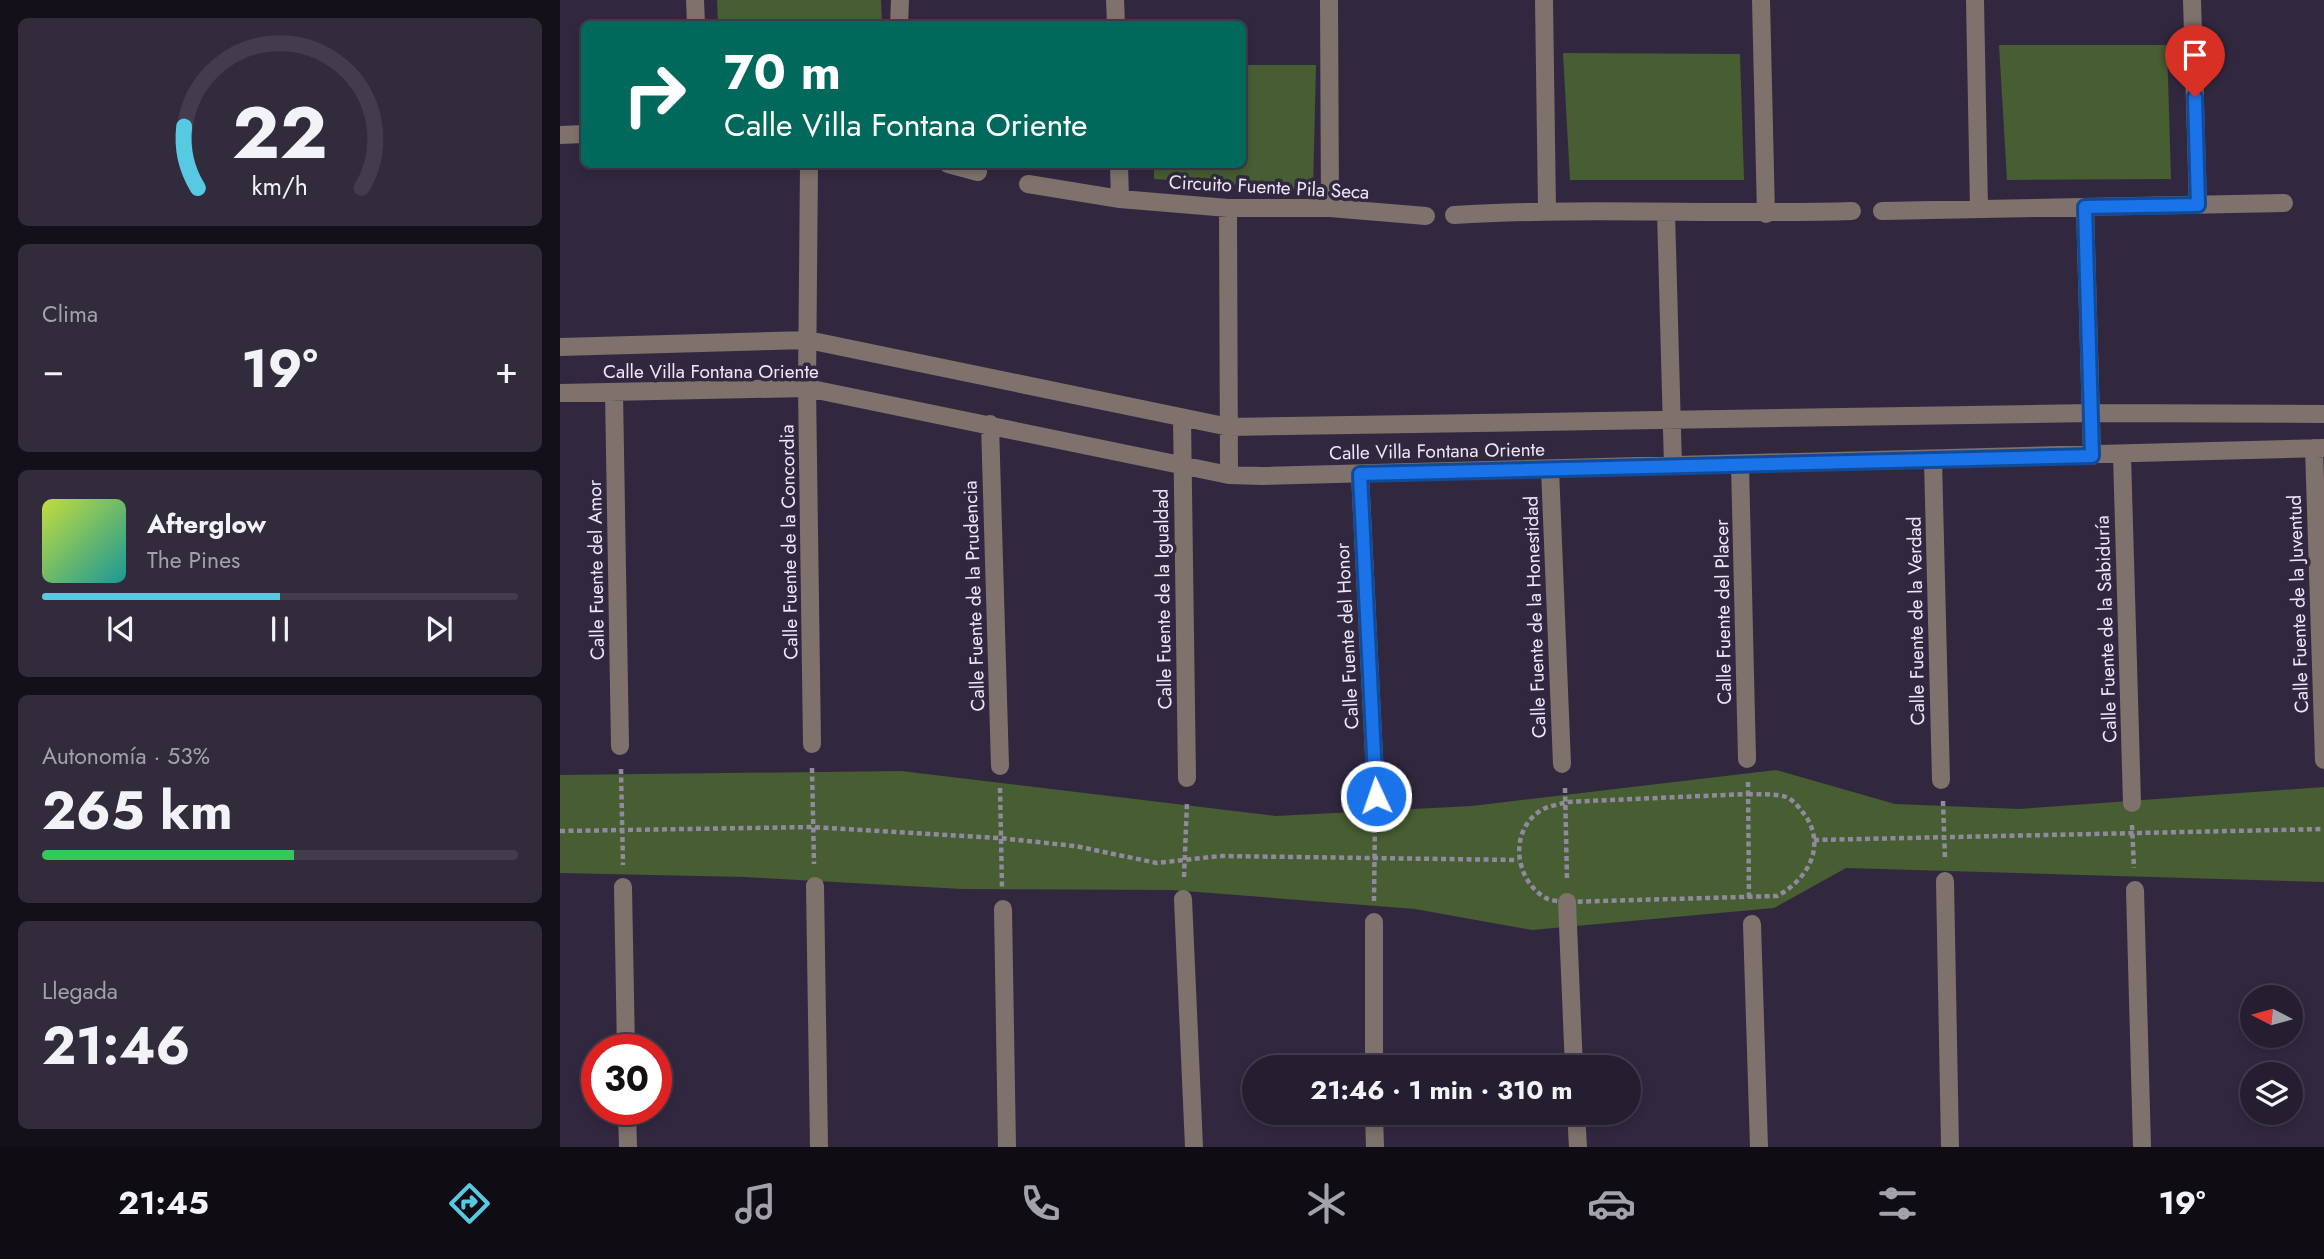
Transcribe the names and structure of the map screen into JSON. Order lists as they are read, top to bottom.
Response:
{
  "streets": {
    "street": [
      "Circuito Fuente Pila Seca",
      "Calle Villa Fontana Oriente",
      "Calle Fuente de la Concordia",
      "Calle Fuente del Amor",
      "Calle Fuente de la Prudencia",
      "Calle Fuente de la Igualdad",
      "Calle Fuente de la Juventud",
      "Calle Fuente del Placer",
      "Calle Fuente de la Honestidad",
      "Calle Fuente de la Verdad",
      "Calle Fuente de la Sabiduría",
      "Calle Fuente del Honor"
    ]
  },
  "crossings": [
    ["Calle Villa Fontana Oriente", "Calle Fuente de la Concordia"],
    ["Calle Villa Fontana Oriente", "Calle Fuente del Amor"],
    ["Calle Villa Fontana Oriente", "Calle Fuente de la Prudencia"],
    ["Calle Villa Fontana Oriente", "Calle Fuente de la Igualdad"],
    ["Calle Villa Fontana Oriente", "Calle Fuente de la Juventud"],
    ["Calle Villa Fontana Oriente", "Calle Fuente del Placer"],
    ["Calle Villa Fontana Oriente", "Calle Fuente de la Honestidad"],
    ["Calle Villa Fontana Oriente", "Calle Fuente de la Verdad"],
    ["Calle Villa Fontana Oriente", "Calle Fuente de la Sabiduría"],
    ["Calle Villa Fontana Oriente", "Calle Fuente del Honor"]
  ],
  "north": "left",
  "page": {
    "turn": ["70 m", "Calle Villa Fontana Oriente"],
    "tile": [
      "Clima",
      ["Autonomía · 53%", "265 km"],
      ["Llegada", "21:46"]
    ],
    "heat": ["−", "19°", "+"],
    "song": ["Afterglow", "The Pines"],
    "limit": "30",
    "trip": "21:46 · 1 min · 310 m",
    "tabs": ["21:45", "19°"],
    "gauge": ["22", "km/h"]
  }
}
